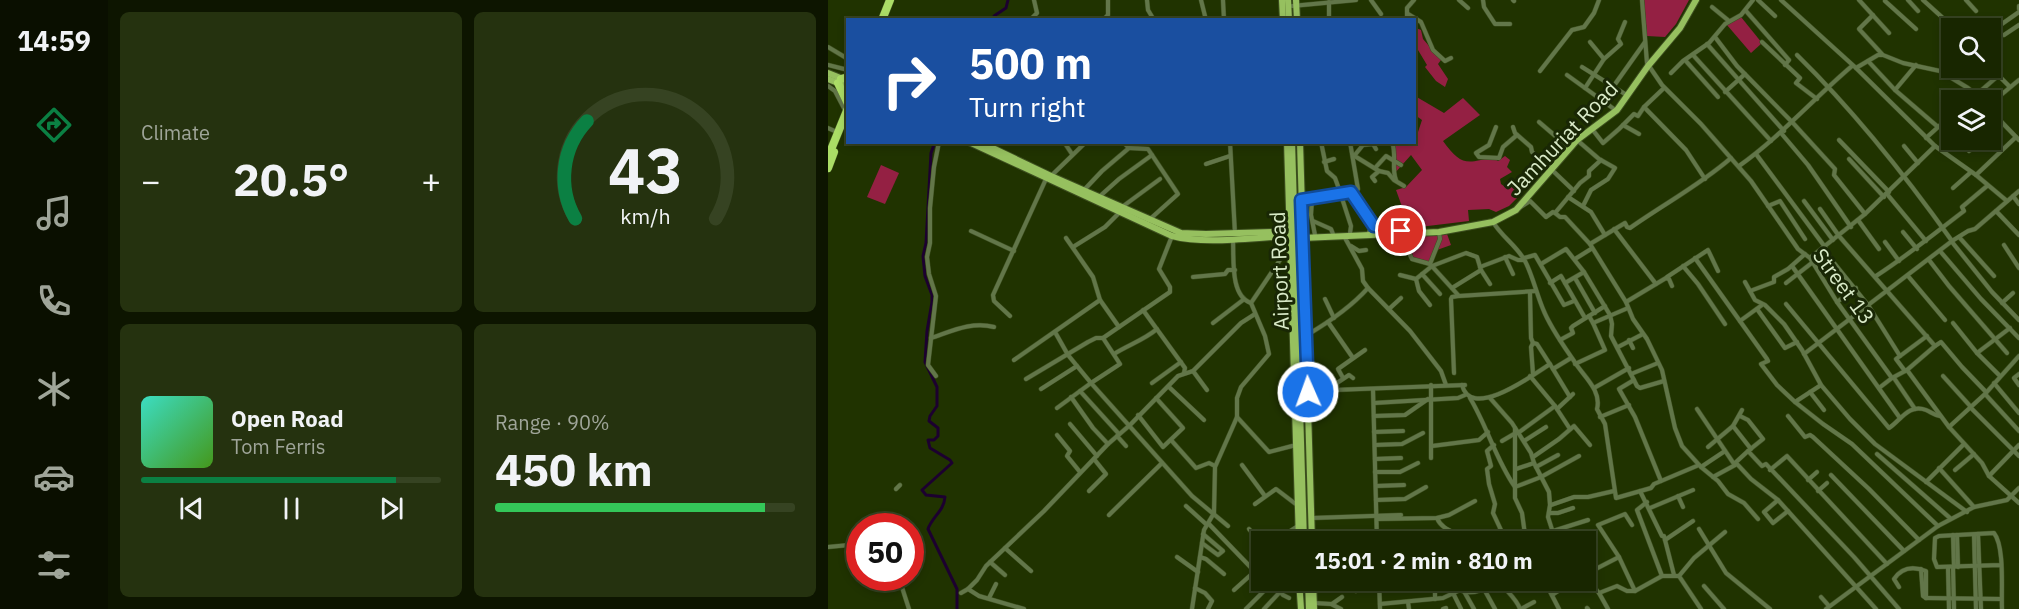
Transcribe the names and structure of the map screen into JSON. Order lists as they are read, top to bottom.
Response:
{
  "streets": {
    "main road": ["Jamhuriat Road", "Airport Road"],
    "street": ["Street 13"]
  },
  "crossings": [
    ["Jamhuriat Road", "Airport Road"],
    ["Jamhuriat Road", "Street 13"]
  ],
  "page": {
    "tabs": "14:59",
    "tile": [
      "Climate",
      ["Range · 90%", "450 km"]
    ],
    "turn": ["500 m", "Turn right"],
    "heat": ["−", "20.5°", "+"],
    "song": ["Open Road", "Tom Ferris"],
    "limit": "50",
    "trip": "15:01 · 2 min · 810 m",
    "gauge": ["43", "km/h"]
  }
}
